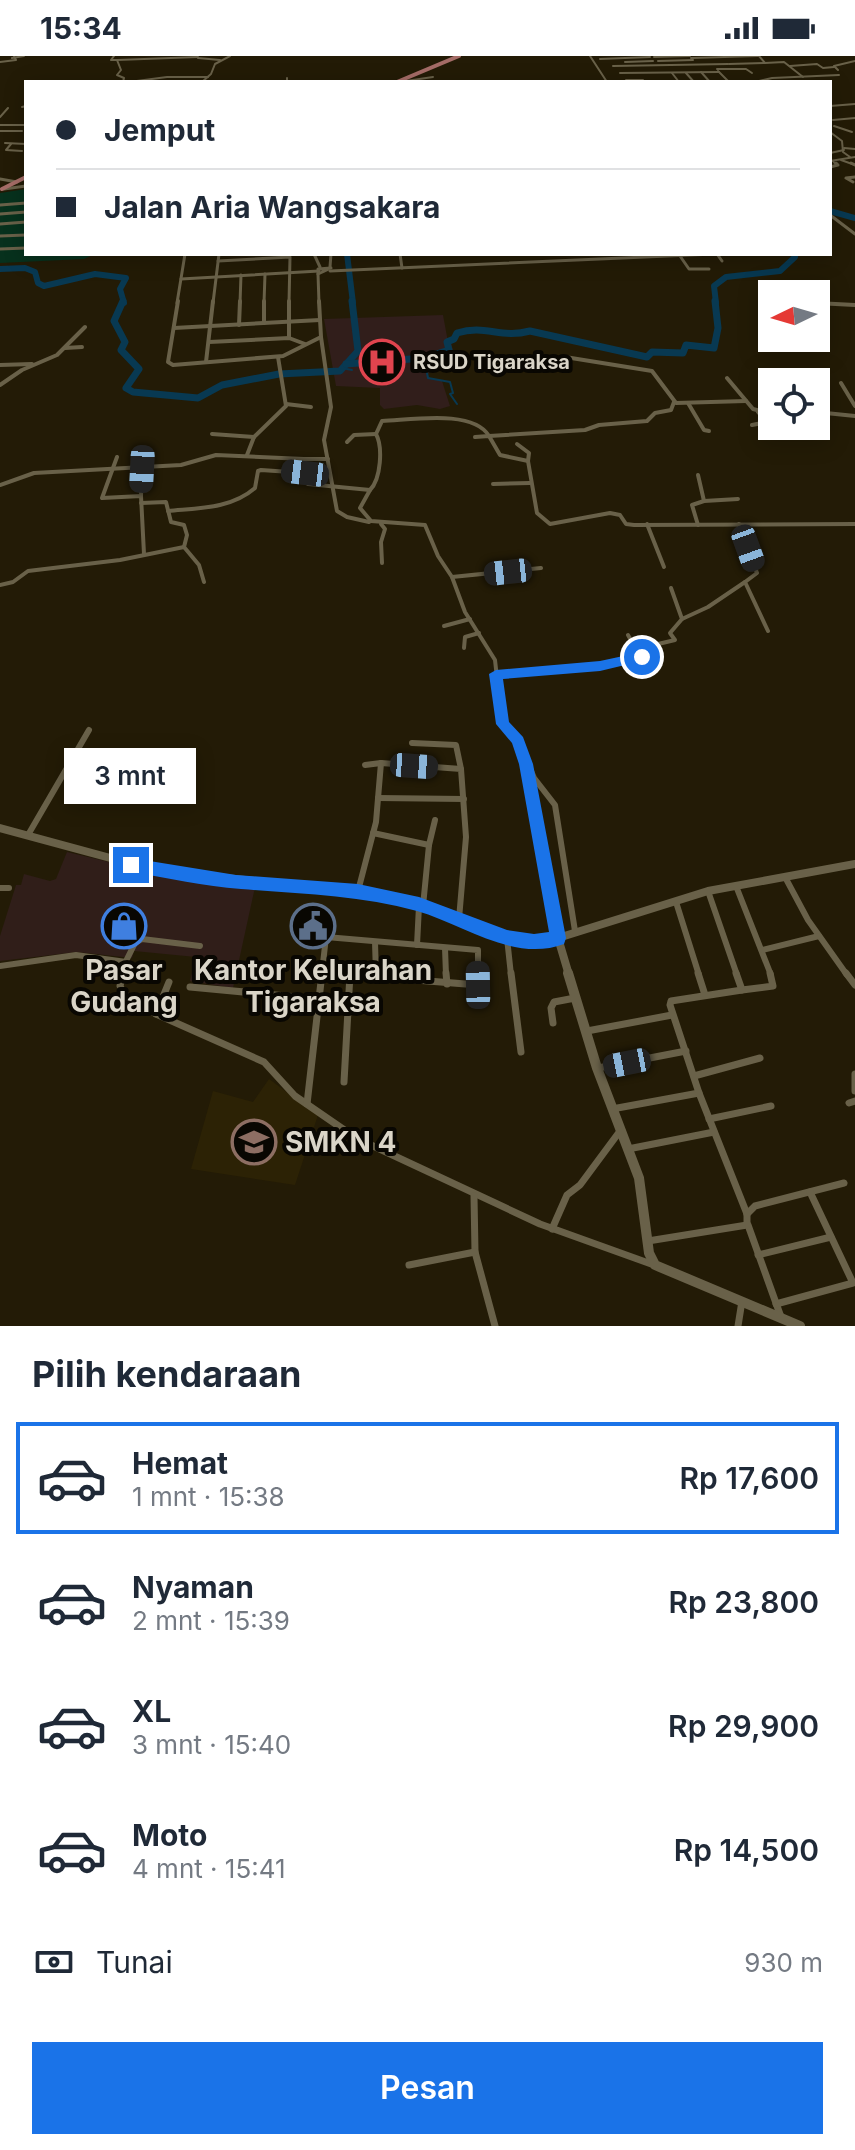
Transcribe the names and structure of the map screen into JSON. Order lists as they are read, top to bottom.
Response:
{
  "places": {
    "hospital": ["RSUD Tigaraksa"],
    "shop": ["Pasar Gudang"],
    "public building": ["Kantor Kelurahan Tigaraksa"],
    "school or university": ["SMKN 4"]
  },
  "north": "left",
  "page": {
    "status": "15:34",
    "banner": ["Jemput", "Jalan Aria Wangsakara"],
    "bubble": "3 mnt",
    "heading": "Pilih kendaraan",
    "list": [
      {
        "name": "Hemat",
        "note": "1 mnt · 15:38",
        "value": "Rp 17,600"
      },
      {
        "name": "Nyaman",
        "note": "2 mnt · 15:39",
        "value": "Rp 23,800"
      },
      {
        "name": "XL",
        "note": "3 mnt · 15:40",
        "value": "Rp 29,900"
      },
      {
        "name": "Moto",
        "note": "4 mnt · 15:41",
        "value": "Rp 14,500"
      }
    ],
    "pay": ["Tunai", "930 m"],
    "buttons": "Pesan"
  }
}
